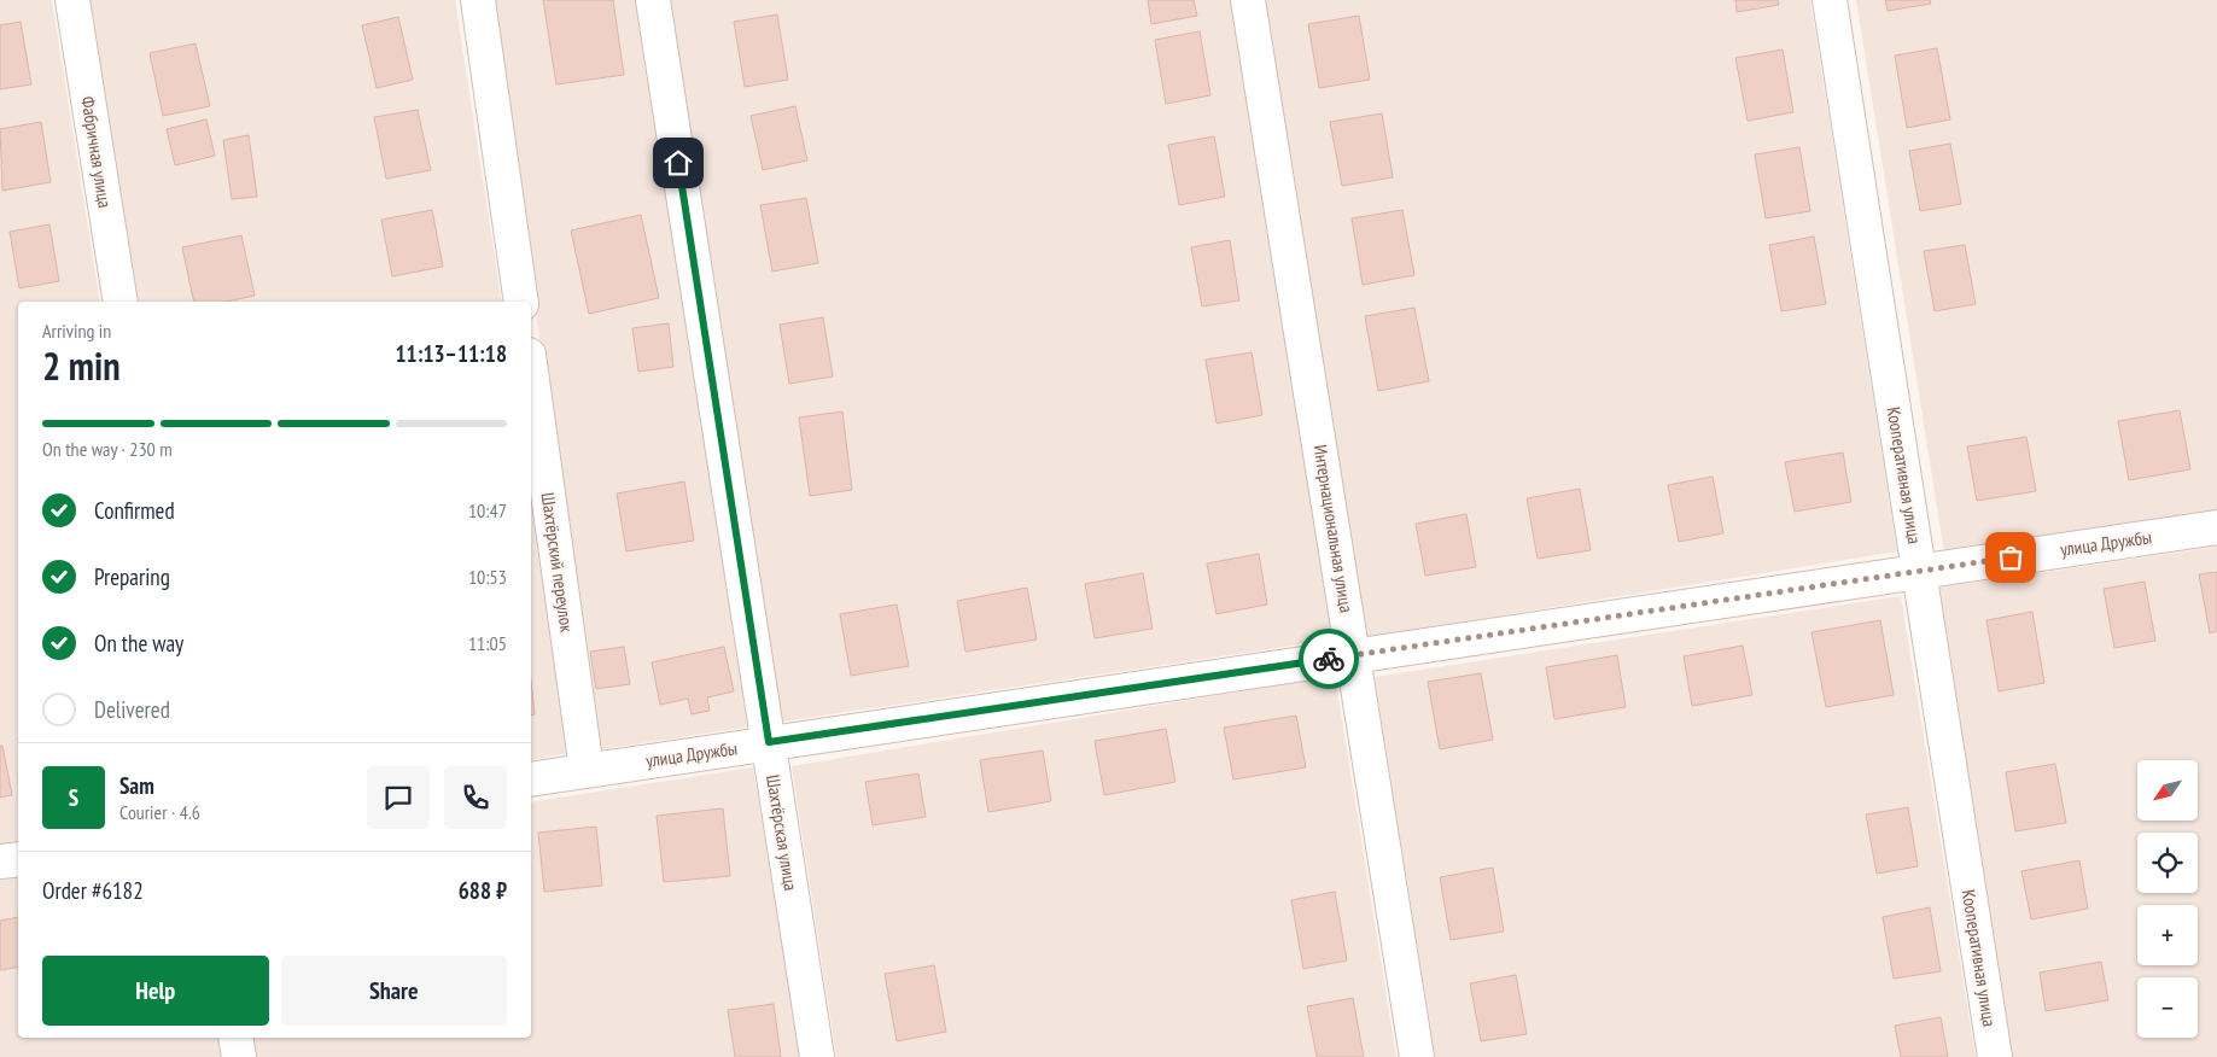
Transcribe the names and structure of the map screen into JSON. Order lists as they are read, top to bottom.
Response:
{
  "streets": {
    "street": [
      "Фабричная улица",
      "Кооперативная улица",
      "Интернациональная улица",
      "улица Дружбы",
      "Шахтёрский переулок",
      "Шахтёрская улица"
    ]
  },
  "crossings": [
    ["Кооперативная улица", "улица Дружбы"],
    ["Интернациональная улица", "улица Дружбы"],
    ["улица Дружбы", "Шахтёрский переулок"],
    ["улица Дружбы", "Шахтёрская улица"]
  ],
  "north": "bottom left",
  "page": {
    "heading": ["2 min", "Arriving in", "11:13–11:18"],
    "panel": [
      "Sam",
      "Courier · 4.6",
      "Order #6182",
      "688 ₽"
    ],
    "bar": "On the way · 230 m",
    "list": [
      ["Confirmed", "10:47"],
      ["Preparing", "10:53"],
      ["On the way", "11:05"],
      "Delivered"
    ],
    "map_buttons": ["+", "−"],
    "round": "S",
    "buttons": ["Help", "Share"]
  }
}
